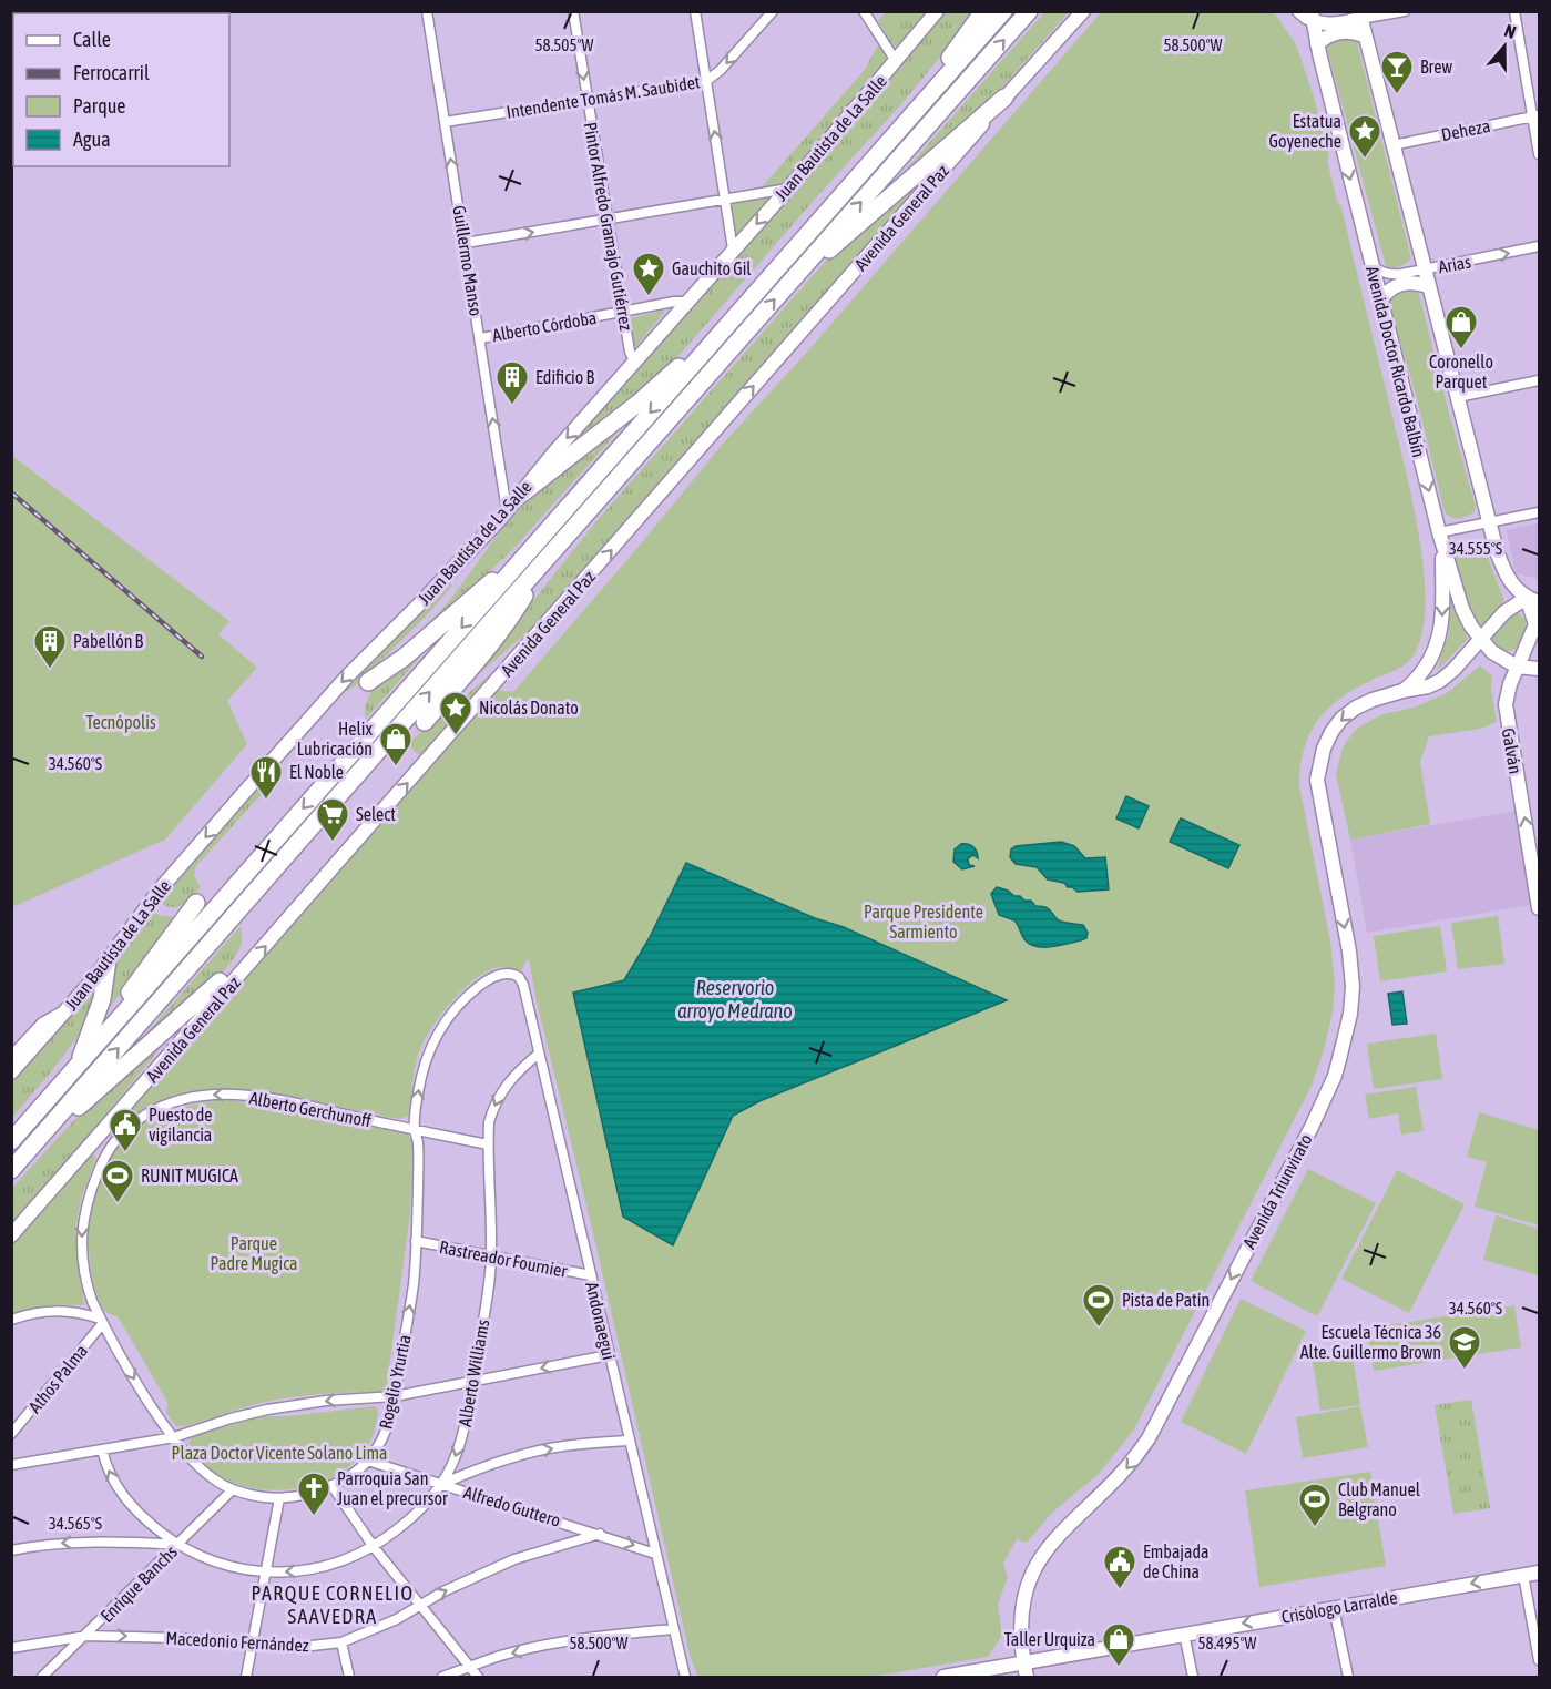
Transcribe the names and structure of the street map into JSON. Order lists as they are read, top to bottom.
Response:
{
  "streets": {
    "street": [
      "Intendente Tomás M. Saubidet",
      "Deheza",
      "Juan Bautista de La Salle",
      "Avenida General Paz",
      "Pintor Alfredo Gramajo Gutiérrez",
      "Guillermo Manso",
      "Arias",
      "Alberto Córdoba",
      "Avenida Doctor Ricardo Balbín",
      "Galván",
      "Alberto Gerchunoff",
      "Avenida Triunvirato",
      "Rastreador Fournier",
      "Andonaegui",
      "Alberto Williams",
      "Athos Palma",
      "Rogelio Yrurtia",
      "Alfredo Guttero",
      "Enrique Banchs",
      "Crisólogo Larralde",
      "Macedonio Fernández"
    ]
  },
  "crossings": [
    ["Intendente Tomás M. Saubidet", "Pintor Alfredo Gramajo Gutiérrez"],
    ["Intendente Tomás M. Saubidet", "Guillermo Manso"],
    ["Juan Bautista de La Salle", "Pintor Alfredo Gramajo Gutiérrez"],
    ["Juan Bautista de La Salle", "Guillermo Manso"],
    ["Juan Bautista de La Salle", "Alberto Córdoba"],
    ["Pintor Alfredo Gramajo Gutiérrez", "Alberto Córdoba"],
    ["Guillermo Manso", "Alberto Córdoba"],
    ["Arias", "Avenida Doctor Ricardo Balbín"],
    ["Avenida Doctor Ricardo Balbín", "Galván"],
    ["Avenida Doctor Ricardo Balbín", "Avenida Triunvirato"],
    ["Galván", "Avenida Triunvirato"],
    ["Alberto Gerchunoff", "Alberto Williams"],
    ["Alberto Gerchunoff", "Athos Palma"],
    ["Alberto Gerchunoff", "Rogelio Yrurtia"],
    ["Avenida Triunvirato", "Crisólogo Larralde"],
    ["Rastreador Fournier", "Andonaegui"],
    ["Rastreador Fournier", "Alberto Williams"],
    ["Rastreador Fournier", "Rogelio Yrurtia"],
    ["Andonaegui", "Alberto Williams"],
    ["Andonaegui", "Rogelio Yrurtia"],
    ["Andonaegui", "Alfredo Guttero"],
    ["Alberto Williams", "Alfredo Guttero"],
    ["Alberto Williams", "Enrique Banchs"],
    ["Athos Palma", "Rogelio Yrurtia"],
    ["Rogelio Yrurtia", "Alfredo Guttero"],
    ["Rogelio Yrurtia", "Enrique Banchs"],
    ["Alfredo Guttero", "Macedonio Fernández"],
    ["Enrique Banchs", "Macedonio Fernández"]
  ],
  "one_way": [
    "Juan Bautista de La Salle",
    "Avenida General Paz",
    "Guillermo Manso",
    "Arias",
    "Galván",
    "Avenida Triunvirato",
    "Crisólogo Larralde",
    "Macedonio Fernández"
  ],
  "districts": ["PARQUE CORNELIO SAAVEDRA"],
  "water": ["Reservorio arroyo Medrano"],
  "parks": [
    "Tecnópolis",
    "Parque Presidente Sarmiento",
    "Parque Padre Mugica",
    "Plaza Doctor Vicente Solano Lima"
  ],
  "places": {
    "bar": ["Brew"],
    "place": ["Estatua Goyeneche", "Gauchito Gil", "Nicolás Donato"],
    "shop": ["Coronello Parquet", "Helix Lubricación", "Taller Urquiza"],
    "building": ["Edificio B", "Pabellón B"],
    "restaurant": ["El Noble"],
    "supermarket": ["Select"],
    "public building": ["Puesto de vigilancia", "Embajada de China"],
    "sports": ["RUNIT MUGICA", "Pista de Patín", "Club Manuel Belgrano"],
    "school or university": ["Escuela Técnica 36 Alte. Guillermo Brown"],
    "church": ["Parroquia San Juan el precursor"]
  },
  "legend": [
    "Calle",
    "Ferrocarril",
    "Parque",
    "Agua"
  ],
  "north": "top",
  "coordinates": [
    "58.505°W",
    "58.500°W",
    "34.555°S",
    "34.560°S",
    "34.565°S",
    "58.495°W"
  ]
}
